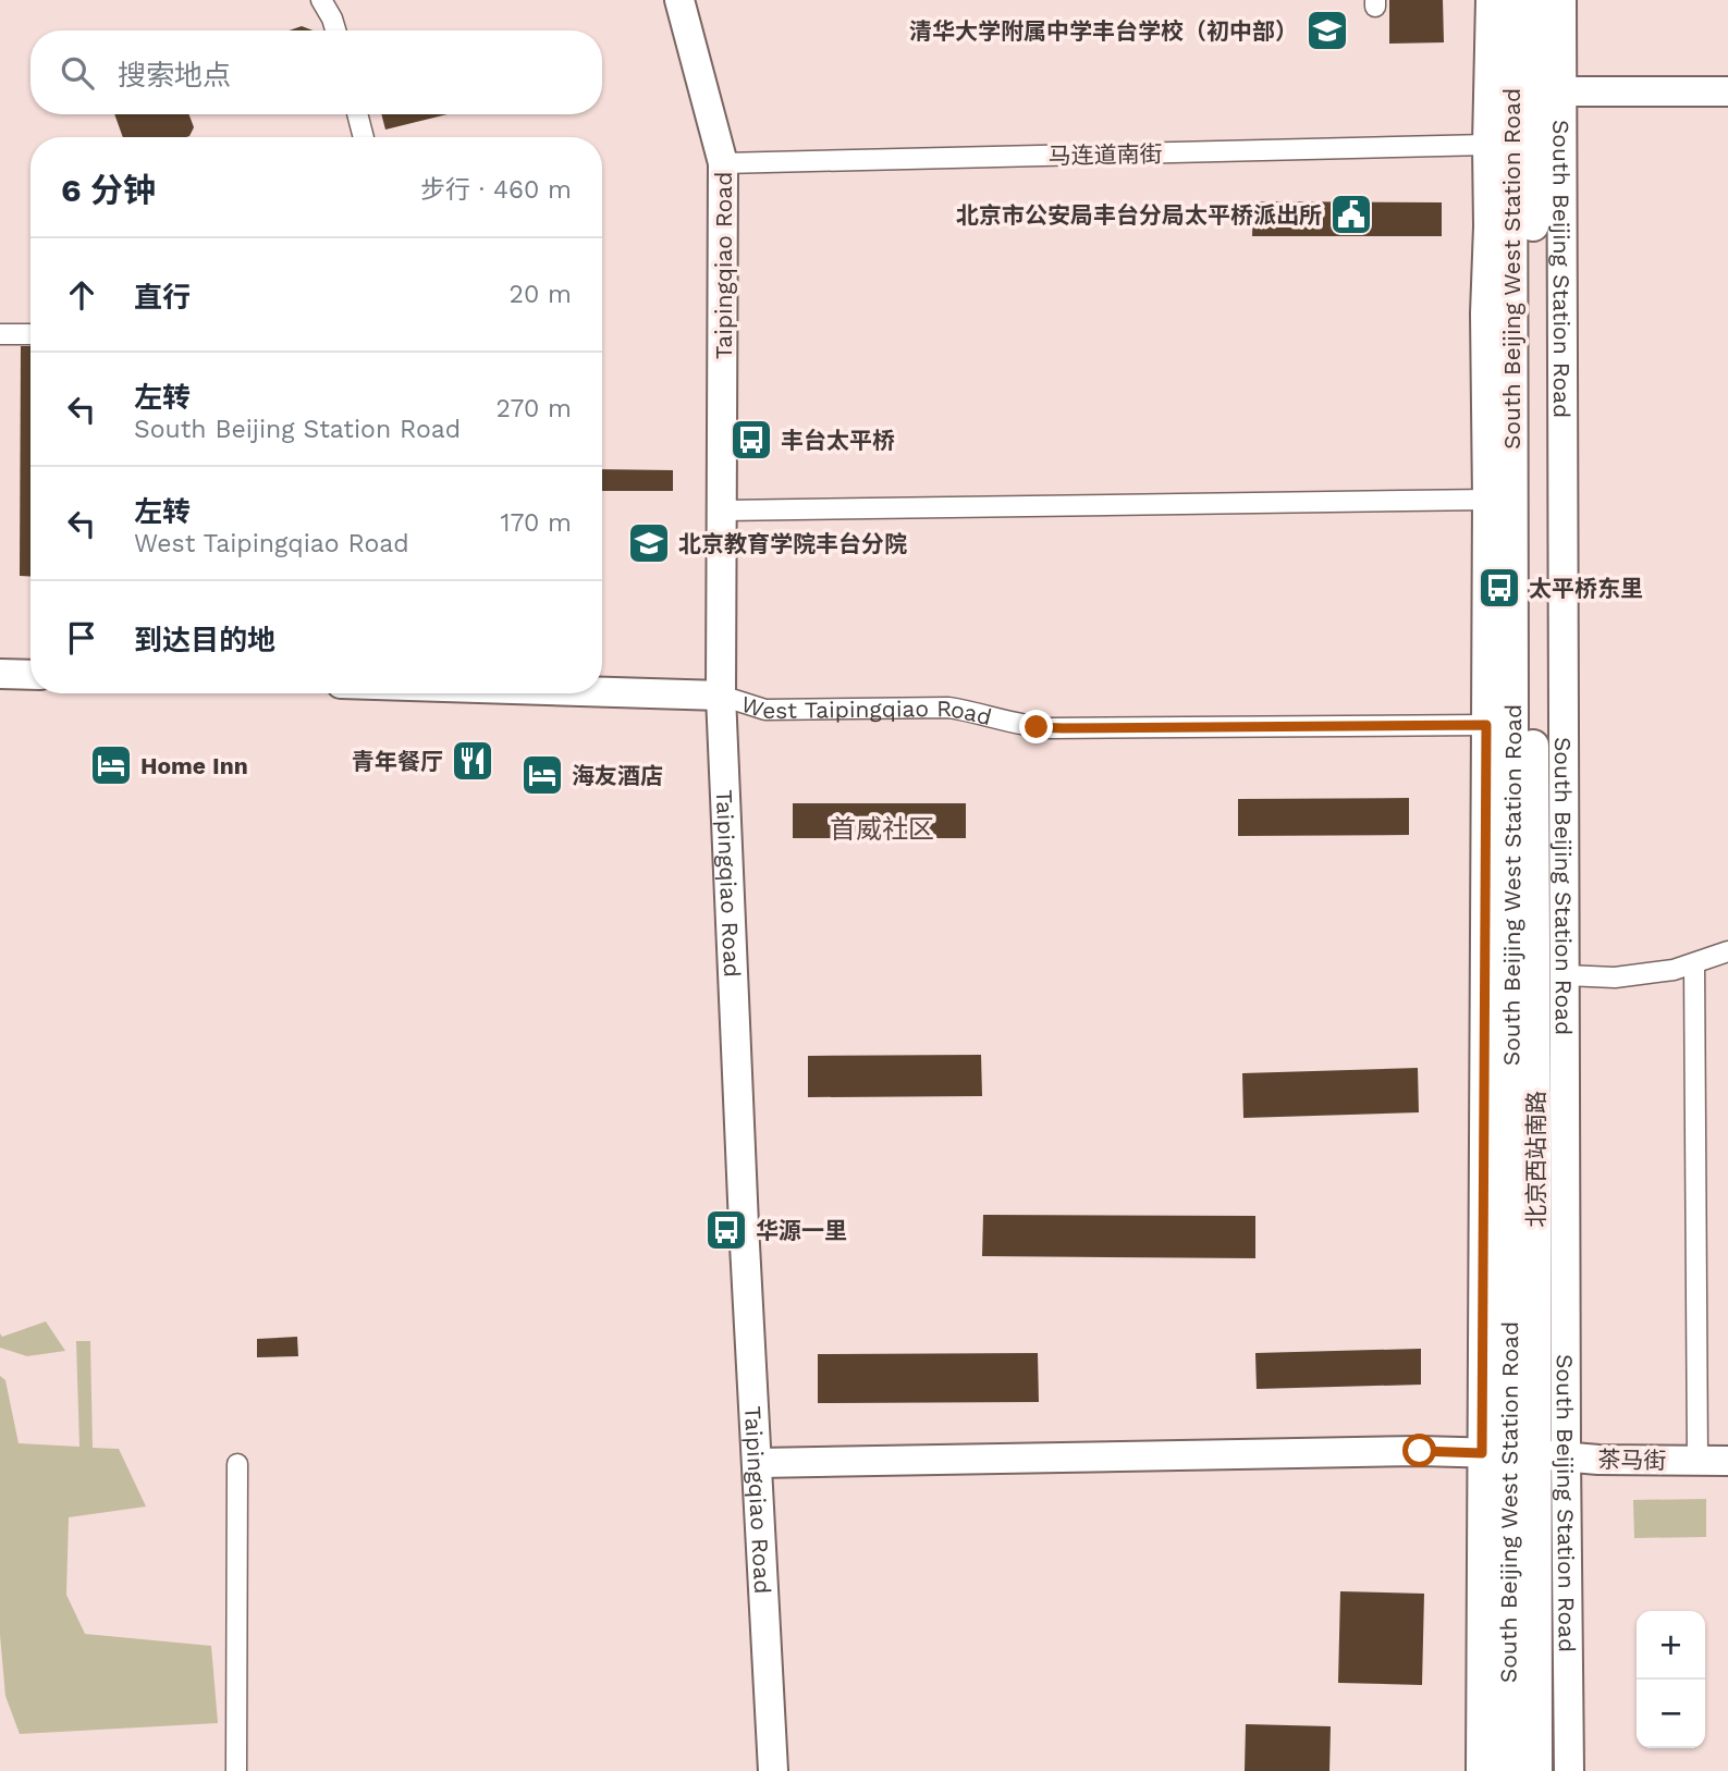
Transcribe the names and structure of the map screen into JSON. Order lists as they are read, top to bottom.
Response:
{
  "streets": {
    "main road": ["South Beijing West Station Road", "北京西站南路"],
    "street": [
      "马连道南街",
      "Taipingqiao Road",
      "South Beijing Station Road",
      "West Taipingqiao Road",
      "茶马街"
    ]
  },
  "crossings": [
    ["马连道南街", "Taipingqiao Road"],
    ["马连道南街", "South Beijing Station Road"],
    ["Taipingqiao Road", "West Taipingqiao Road"],
    ["Taipingqiao Road", "茶马街"],
    ["South Beijing West Station Road", "South Beijing Station Road"],
    ["South Beijing West Station Road", "北京西站南路"],
    ["South Beijing West Station Road", "茶马街"],
    ["South Beijing Station Road", "West Taipingqiao Road"],
    ["South Beijing Station Road", "北京西站南路"],
    ["South Beijing Station Road", "茶马街"],
    ["北京西站南路", "茶马街"]
  ],
  "districts": ["首威社区"],
  "places": {
    "school or university": ["清华大学附属中学丰台学校（初中部）", "北京教育学院丰台分院"],
    "public building": ["北京市公安局丰台分局太平桥派出所"],
    "bus stop": ["丰台太平桥", "太平桥东里", "华源一里"],
    "restaurant": ["青年餐厅"],
    "hotel": ["Home Inn", "海友酒店"]
  },
  "page": {
    "search": "搜索地点",
    "heading": ["6 分钟", "步行 · 460 m"],
    "list": [
      ["直行", "20 m"],
      ["左转", "South Beijing Station Road", "270 m"],
      ["左转", "West Taipingqiao Road", "170 m"],
      "到达目的地"
    ],
    "map_buttons": ["+", "−"]
  }
}
